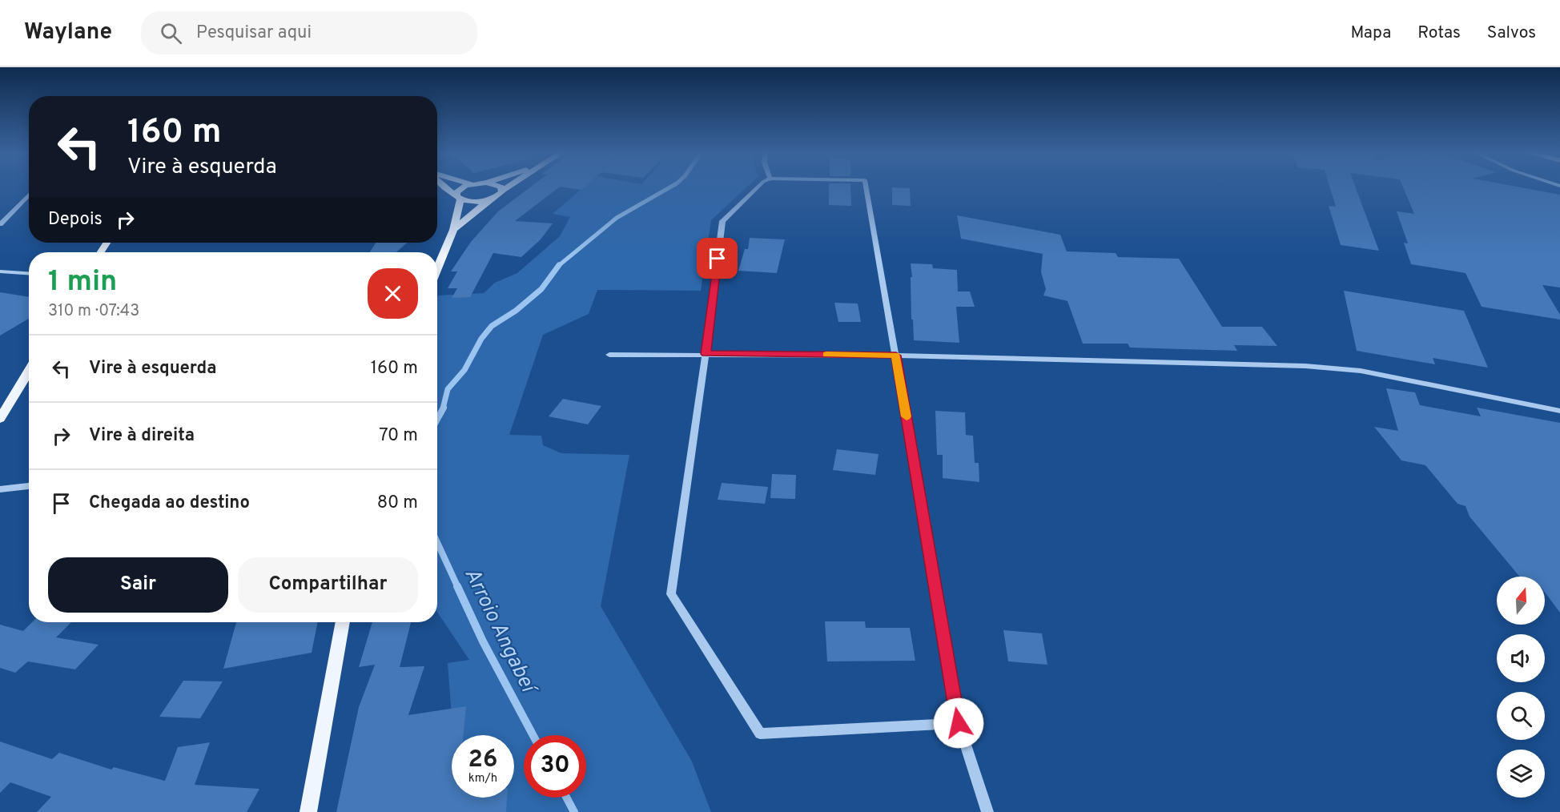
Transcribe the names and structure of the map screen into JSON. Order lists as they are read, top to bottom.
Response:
{
  "water": ["Arroio Angabeí"],
  "north": "top",
  "page": {
    "header": "Waylane",
    "search": "Pesquisar aqui",
    "nav": ["Mapa", "Rotas", "Salvos"],
    "turn": ["160 m", "Vire à esquerda"],
    "then": "Depois",
    "heading": ["1 min", "310 m · 07:43"],
    "list": [
      {
        "name": "Vire à esquerda",
        "value": "160 m"
      },
      {
        "name": "Vire à direita",
        "value": "70 m"
      },
      {
        "name": "Chegada ao destino",
        "value": "80 m"
      }
    ],
    "buttons": ["Sair", "Compartilhar"],
    "speed": "26 km/h",
    "limit": "30"
  }
}
